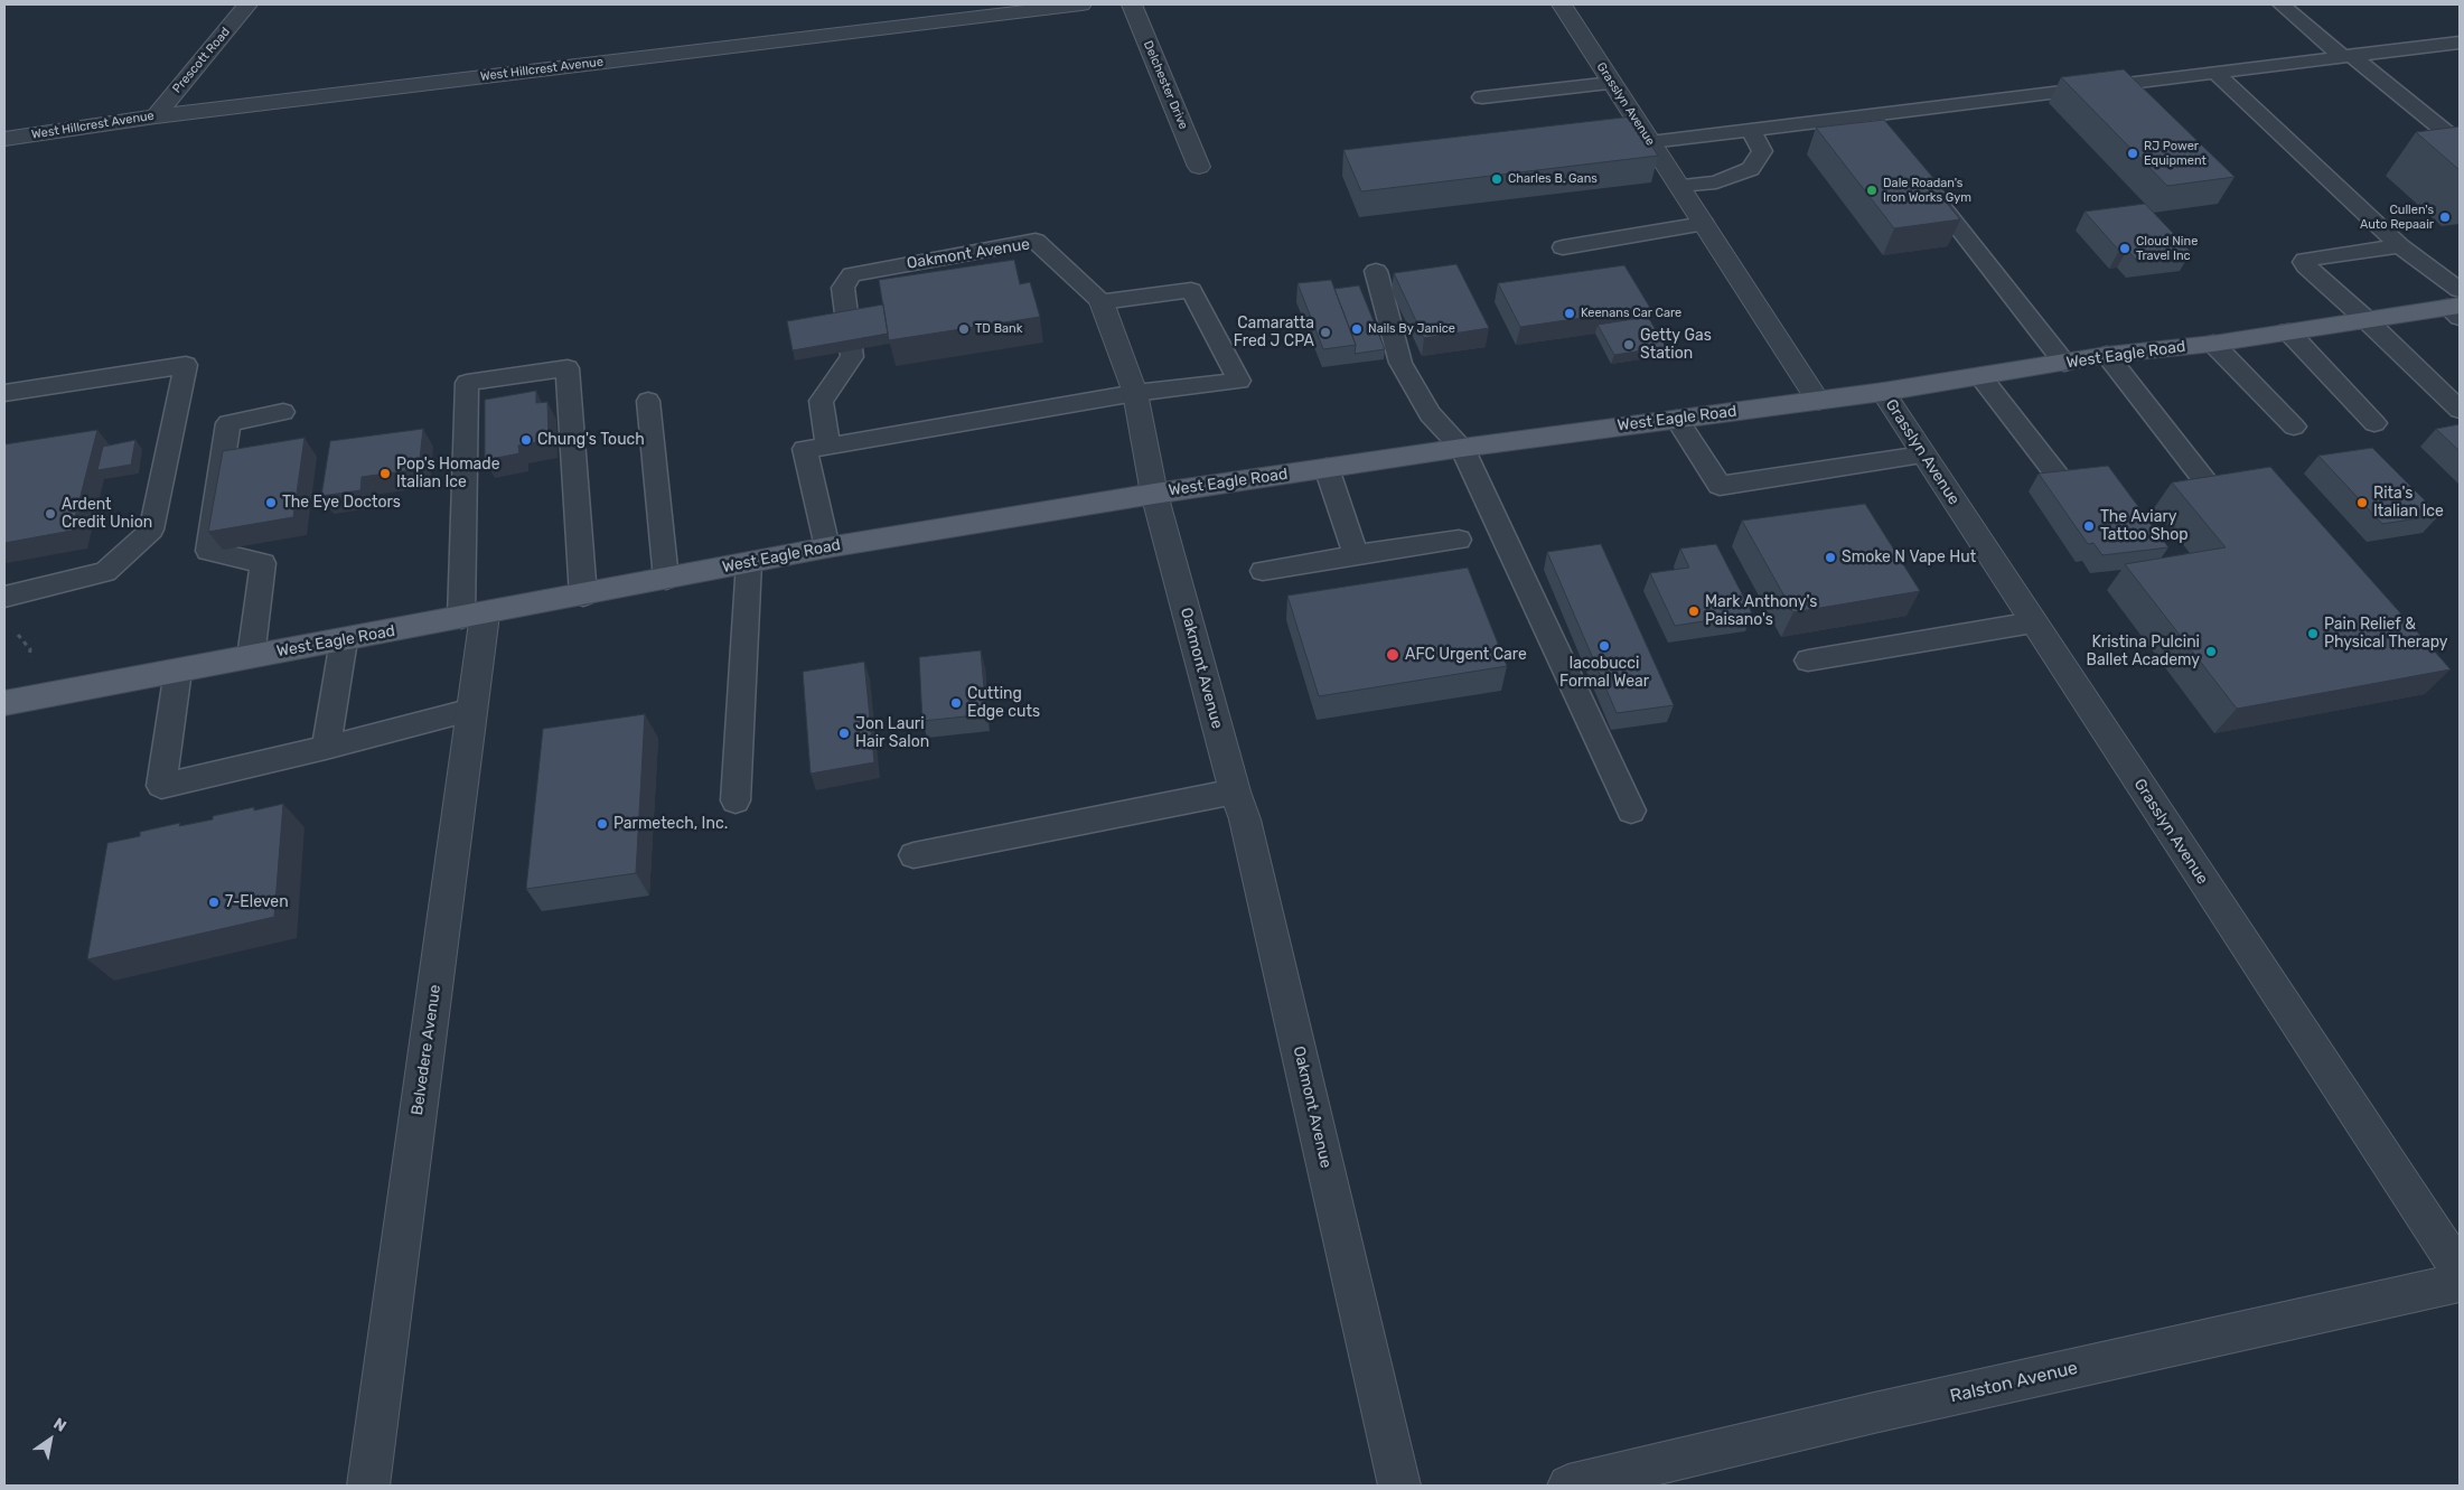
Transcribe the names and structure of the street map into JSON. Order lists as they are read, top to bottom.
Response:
{
  "streets": {
    "main road": ["West Eagle Road"],
    "street": [
      "Prescott Road",
      "West Hillcrest Avenue",
      "Delchester Drive",
      "Grasslyn Avenue",
      "Oakmont Avenue",
      "Belvedere Avenue",
      "Ralston Avenue"
    ]
  },
  "crossings": [
    ["Prescott Road", "West Hillcrest Avenue"],
    ["Grasslyn Avenue", "West Eagle Road"],
    ["Oakmont Avenue", "West Eagle Road"],
    ["West Eagle Road", "Belvedere Avenue"]
  ],
  "places": [
    "RJ Power Equipment",
    "Charles B. Gans",
    "Dale Roadan's Iron Works Gym",
    "Cullen's Auto Repaair",
    "Cloud Nine Travel Inc",
    "Keenans Car Care",
    "TD Bank",
    "Nails By Janice",
    "Camaratta Fred J CPA",
    "Getty Gas Station",
    "Chung's Touch",
    "Pop's Homade Italian Ice",
    "The Eye Doctors",
    "Rita's Italian Ice",
    "Ardent Credit Union",
    "The Aviary Tattoo Shop",
    "Smoke N Vape Hut",
    "Mark Anthony's Paisano's",
    "Pain Relief & Physical Therapy",
    "Iacobucci Formal Wear",
    "Kristina Pulcini Ballet Academy",
    "AFC Urgent Care",
    "Cutting Edge cuts",
    "Jon Lauri Hair Salon",
    "Parmetech, Inc.",
    "7-Eleven"
  ],
  "north": "top right"
}
